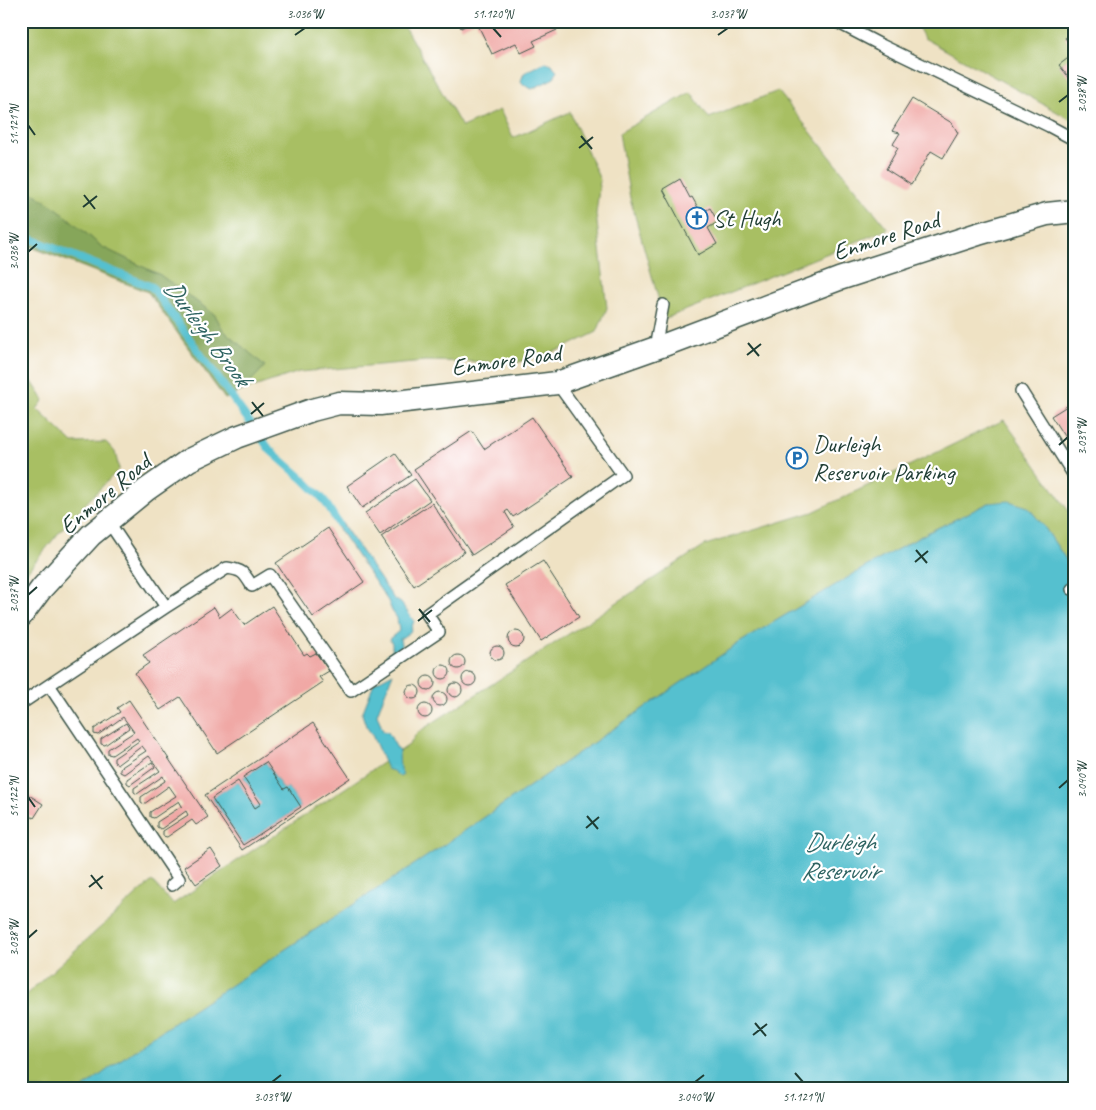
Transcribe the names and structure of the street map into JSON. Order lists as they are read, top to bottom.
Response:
{
  "streets": {
    "street": ["Enmore Road"]
  },
  "water": ["Durleigh Brook", "Durleigh Reservoir"],
  "places": {
    "church": ["St Hugh"],
    "parking": ["Durleigh Reservoir Parking"]
  },
  "coordinates": [
    "3.036°W",
    "51.120°N",
    "3.037°W",
    "3.038°W",
    "51.121°N",
    "3.039°W",
    "3.040°W",
    "51.122°N"
  ]
}
